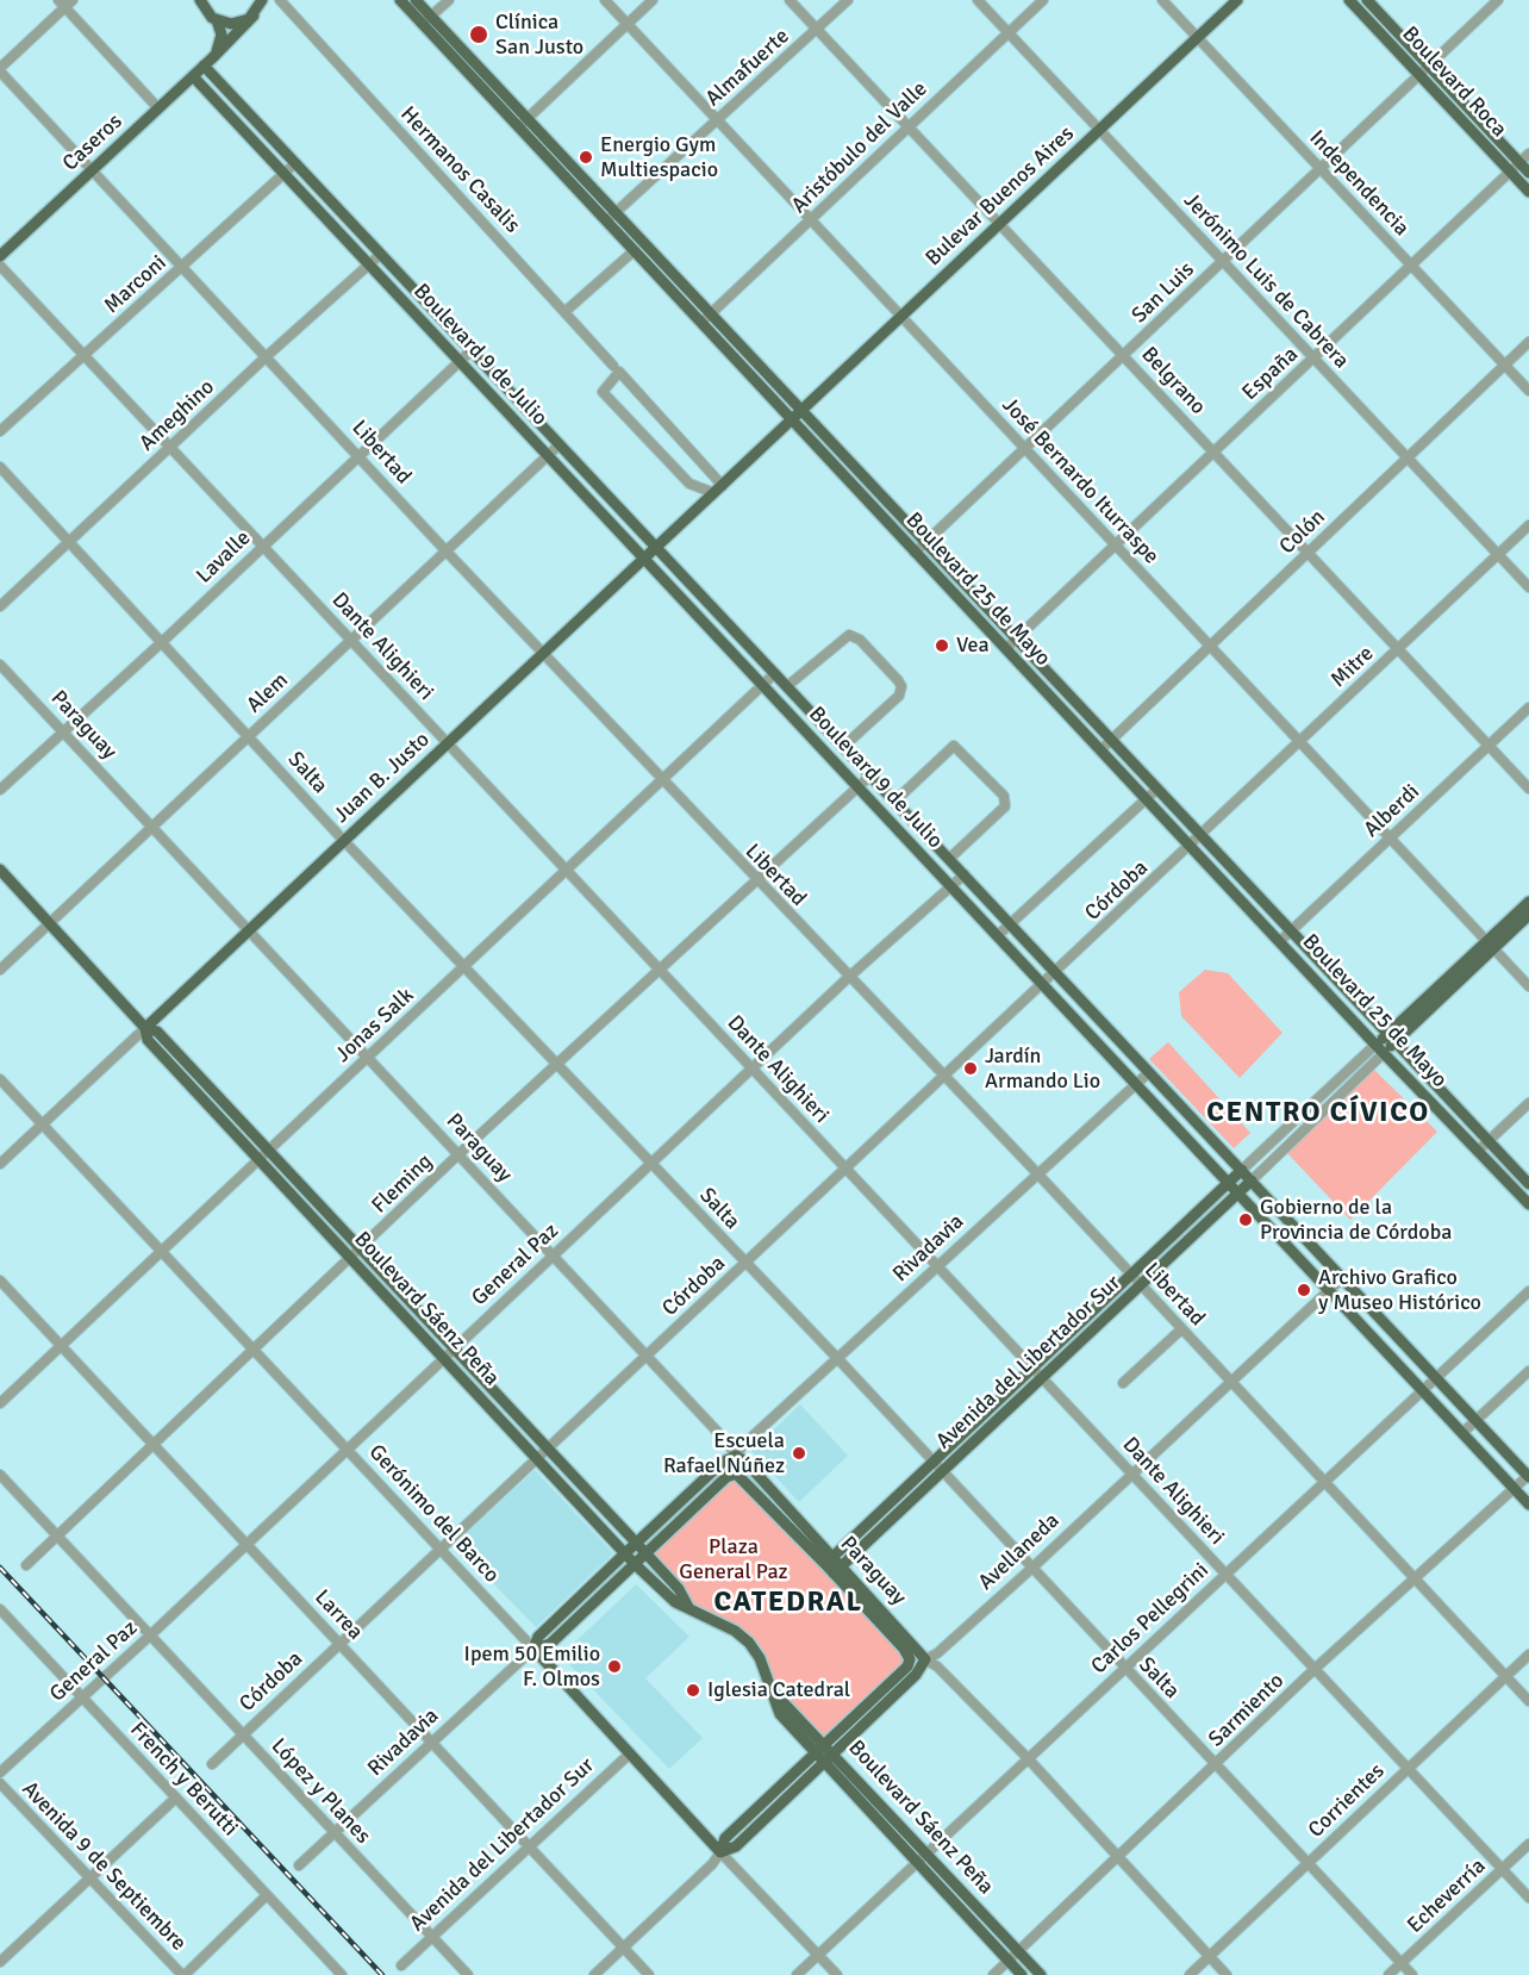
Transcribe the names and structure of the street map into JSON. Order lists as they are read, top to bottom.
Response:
{
  "streets": {
    "main road": [
      "Boulevard Roca",
      "Caseros",
      "Bulevar Buenos Aires",
      "Boulevard 9 de Julio",
      "Boulevard 25 de Mayo",
      "Paraguay",
      "Juan B. Justo",
      "Rivadavia",
      "Boulevard Sáenz Peña",
      "Avenida del Libertador Sur",
      "Gerónimo del Barco",
      "Avellaneda"
    ],
    "street": [
      "Almafuerte",
      "Aristóbulo del Valle",
      "Hermanos Casalis",
      "Independencia",
      "Jerónimo Luis de Cabrera",
      "Marconi",
      "San Luis",
      "España",
      "Belgrano",
      "Ameghino",
      "Libertad",
      "José Bernardo Iturraspe",
      "Colón",
      "Lavalle",
      "Dante Alighieri",
      "Mitre",
      "Alem",
      "Salta",
      "Alberdi",
      "Córdoba",
      "Jonas Salk",
      "Fleming",
      "General Paz",
      "Larrea",
      "Carlos Pellegrini",
      "Sarmiento",
      "French y Berutti",
      "López y Planes",
      "Corrientes",
      "Avenida 9 de Septiembre",
      "Echeverría"
    ]
  },
  "crossings": [
    ["Almafuerte", "Belgrano"],
    ["Almafuerte", "José Bernardo Iturraspe"],
    ["Almafuerte", "Boulevard 25 de Mayo"],
    ["Boulevard Roca", "San Luis"],
    ["Boulevard Roca", "España"],
    ["Caseros", "Boulevard 9 de Julio"],
    ["Caseros", "Libertad"],
    ["Aristóbulo del Valle", "Jerónimo Luis de Cabrera"],
    ["Aristóbulo del Valle", "Belgrano"],
    ["Aristóbulo del Valle", "José Bernardo Iturraspe"],
    ["Aristóbulo del Valle", "Boulevard 25 de Mayo"],
    ["Hermanos Casalis", "Juan B. Justo"],
    ["Independencia", "Bulevar Buenos Aires"],
    ["Independencia", "San Luis"],
    ["Independencia", "España"],
    ["Independencia", "Colón"],
    ["Bulevar Buenos Aires", "Jerónimo Luis de Cabrera"],
    ["Bulevar Buenos Aires", "Belgrano"],
    ["Bulevar Buenos Aires", "José Bernardo Iturraspe"],
    ["Bulevar Buenos Aires", "Boulevard 25 de Mayo"],
    ["Bulevar Buenos Aires", "Juan B. Justo"],
    ["Jerónimo Luis de Cabrera", "San Luis"],
    ["Jerónimo Luis de Cabrera", "España"],
    ["Jerónimo Luis de Cabrera", "Colón"],
    ["Jerónimo Luis de Cabrera", "Mitre"],
    ["Marconi", "Boulevard 9 de Julio"],
    ["Marconi", "Libertad"],
    ["Marconi", "Dante Alighieri"],
    ["San Luis", "Belgrano"],
    ["San Luis", "José Bernardo Iturraspe"],
    ["San Luis", "Boulevard 25 de Mayo"],
    ["Boulevard 9 de Julio", "Ameghino"],
    ["Boulevard 9 de Julio", "Lavalle"],
    ["Boulevard 9 de Julio", "Alem"],
    ["Boulevard 9 de Julio", "Juan B. Justo"],
    ["Boulevard 9 de Julio", "Córdoba"],
    ["Boulevard 9 de Julio", "Jonas Salk"],
    ["Boulevard 9 de Julio", "Fleming"],
    ["Boulevard 9 de Julio", "Rivadavia"],
    ["Boulevard 9 de Julio", "General Paz"],
    ["Boulevard 9 de Julio", "Avenida del Libertador Sur"],
    ["Boulevard 9 de Julio", "Avellaneda"],
    ["Boulevard 9 de Julio", "Carlos Pellegrini"],
    ["Boulevard 9 de Julio", "Sarmiento"],
    ["España", "Belgrano"],
    ["España", "José Bernardo Iturraspe"],
    ["España", "Boulevard 25 de Mayo"],
    ["Belgrano", "Colón"],
    ["Belgrano", "Mitre"],
    ["Belgrano", "Alberdi"],
    ["Ameghino", "Libertad"],
    ["Ameghino", "Dante Alighieri"],
    ["Ameghino", "Salta"],
    ["Libertad", "Lavalle"],
    ["Libertad", "Alem"],
    ["Libertad", "Juan B. Justo"],
    ["Libertad", "Córdoba"],
    ["Libertad", "Jonas Salk"],
    ["Libertad", "Fleming"],
    ["Libertad", "Rivadavia"],
    ["Libertad", "General Paz"],
    ["Libertad", "Avenida del Libertador Sur"],
    ["Libertad", "Avellaneda"],
    ["Libertad", "Carlos Pellegrini"],
    ["Libertad", "Sarmiento"],
    ["Libertad", "Corrientes"],
    ["José Bernardo Iturraspe", "Colón"],
    ["José Bernardo Iturraspe", "Mitre"],
    ["José Bernardo Iturraspe", "Alberdi"],
    ["Colón", "Boulevard 25 de Mayo"],
    ["Lavalle", "Dante Alighieri"],
    ["Lavalle", "Paraguay"],
    ["Lavalle", "Salta"],
    ["Boulevard 25 de Mayo", "Mitre"],
    ["Boulevard 25 de Mayo", "Juan B. Justo"],
    ["Boulevard 25 de Mayo", "Alberdi"],
    ["Boulevard 25 de Mayo", "Córdoba"],
    ["Dante Alighieri", "Alem"],
    ["Dante Alighieri", "Juan B. Justo"],
    ["Dante Alighieri", "Córdoba"],
    ["Dante Alighieri", "Jonas Salk"],
    ["Dante Alighieri", "Fleming"],
    ["Dante Alighieri", "Rivadavia"],
    ["Dante Alighieri", "General Paz"],
    ["Dante Alighieri", "Avenida del Libertador Sur"],
    ["Dante Alighieri", "Avellaneda"],
    ["Dante Alighieri", "Carlos Pellegrini"],
    ["Dante Alighieri", "Sarmiento"],
    ["Dante Alighieri", "Corrientes"],
    ["Dante Alighieri", "Echeverría"],
    ["Mitre", "Córdoba"],
    ["Alem", "Paraguay"],
    ["Alem", "Salta"],
    ["Alem", "Boulevard Sáenz Peña"],
    ["Paraguay", "Juan B. Justo"],
    ["Paraguay", "Córdoba"],
    ["Paraguay", "Jonas Salk"],
    ["Paraguay", "Fleming"],
    ["Paraguay", "Rivadavia"],
    ["Paraguay", "General Paz"],
    ["Paraguay", "Avenida del Libertador Sur"],
    ["Paraguay", "Avellaneda"],
    ["Paraguay", "Carlos Pellegrini"],
    ["Paraguay", "Sarmiento"],
    ["Paraguay", "Corrientes"],
    ["Salta", "Juan B. Justo"],
    ["Salta", "Córdoba"],
    ["Salta", "Jonas Salk"],
    ["Salta", "Fleming"],
    ["Salta", "Rivadavia"],
    ["Salta", "General Paz"],
    ["Salta", "Avenida del Libertador Sur"],
    ["Salta", "Avellaneda"],
    ["Salta", "Carlos Pellegrini"],
    ["Salta", "Sarmiento"],
    ["Salta", "Corrientes"],
    ["Salta", "Echeverría"],
    ["Juan B. Justo", "Boulevard Sáenz Peña"],
    ["Juan B. Justo", "Gerónimo del Barco"],
    ["Córdoba", "Boulevard Sáenz Peña"],
    ["Córdoba", "Gerónimo del Barco"],
    ["Córdoba", "Larrea"],
    ["Córdoba", "López y Planes"],
    ["Jonas Salk", "Boulevard Sáenz Peña"],
    ["Jonas Salk", "Gerónimo del Barco"],
    ["Jonas Salk", "Larrea"],
    ["Fleming", "Boulevard Sáenz Peña"],
    ["Fleming", "Gerónimo del Barco"],
    ["Fleming", "Larrea"],
    ["Fleming", "López y Planes"],
    ["Rivadavia", "Boulevard Sáenz Peña"],
    ["Rivadavia", "Gerónimo del Barco"],
    ["Rivadavia", "Larrea"],
    ["Rivadavia", "López y Planes"],
    ["General Paz", "Boulevard Sáenz Peña"],
    ["General Paz", "Gerónimo del Barco"],
    ["General Paz", "Larrea"],
    ["General Paz", "French y Berutti"],
    ["General Paz", "López y Planes"],
    ["Boulevard Sáenz Peña", "Avellaneda"],
    ["Boulevard Sáenz Peña", "Carlos Pellegrini"],
    ["Boulevard Sáenz Peña", "Sarmiento"],
    ["Avenida del Libertador Sur", "Gerónimo del Barco"],
    ["Avenida del Libertador Sur", "Larrea"],
    ["Avenida del Libertador Sur", "López y Planes"],
    ["Gerónimo del Barco", "Avellaneda"],
    ["Gerónimo del Barco", "Carlos Pellegrini"],
    ["Avellaneda", "Larrea"]
  ],
  "districts": ["CENTRO CÍVICO", "CATEDRAL"],
  "parks": ["Plaza General Paz"],
  "places": [
    "Clínica San Justo",
    "Energio Gym Multiespacio",
    "Vea",
    "Jardín Armando Lio",
    "Gobierno de la Provincia de Córdoba",
    "Archivo Grafico y Museo Histórico",
    "Escuela Rafael Núñez",
    "Ipem 50 Emilio F. Olmos",
    "Iglesia Catedral"
  ]
}
